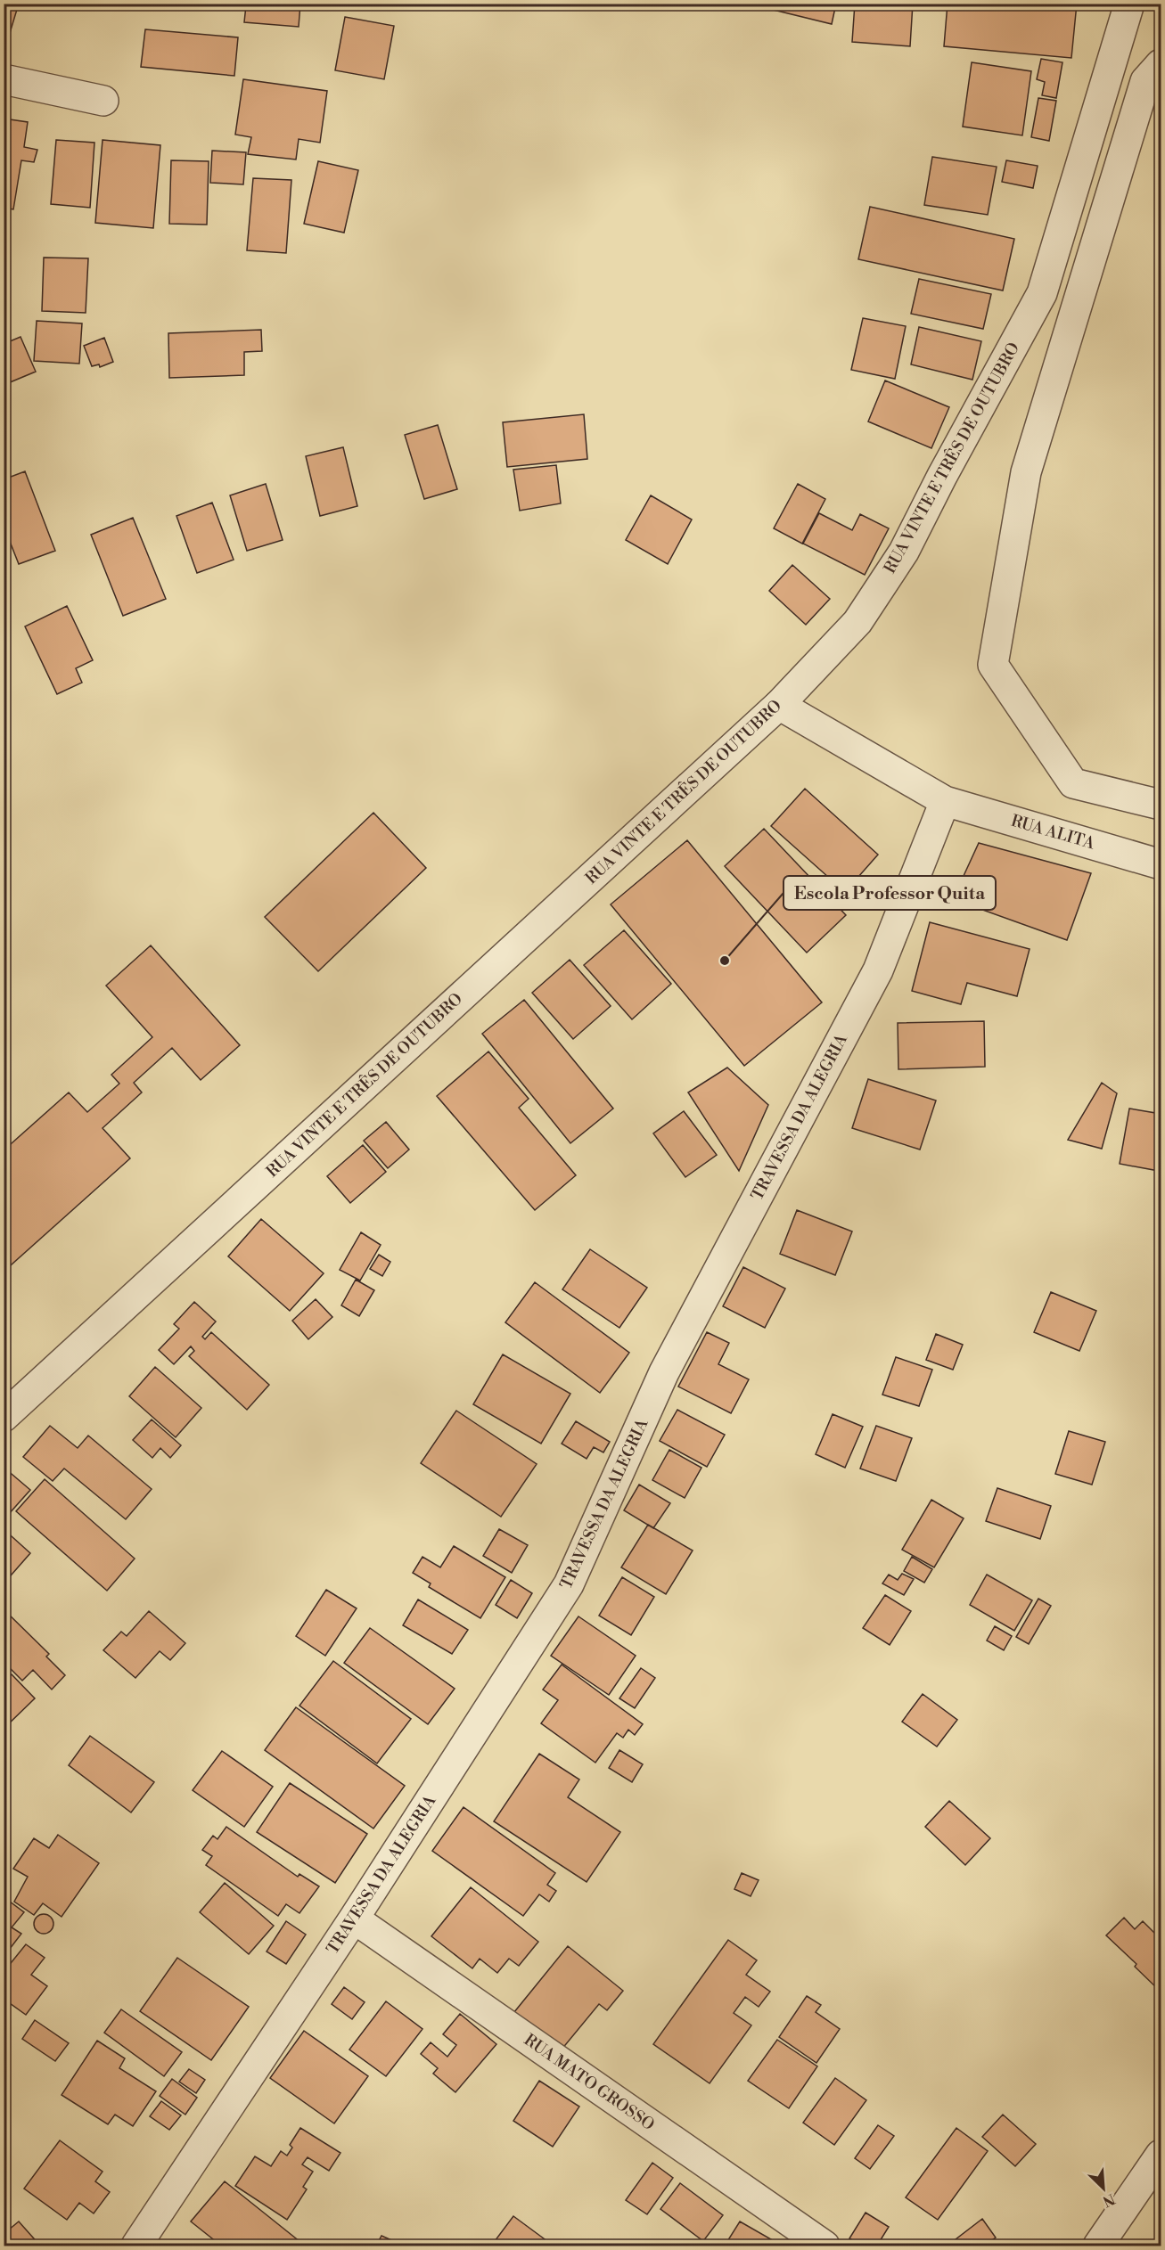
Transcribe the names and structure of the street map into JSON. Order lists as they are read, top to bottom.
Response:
{
  "streets": {
    "street": [
      "RUA VINTE E TRÊS DE OUTUBRO",
      "RUA ALITA",
      "TRAVESSA DA ALEGRIA",
      "RUA MATO GROSSO"
    ]
  },
  "crossings": [
    ["RUA VINTE E TRÊS DE OUTUBRO", "RUA ALITA"],
    ["RUA ALITA", "TRAVESSA DA ALEGRIA"],
    ["TRAVESSA DA ALEGRIA", "RUA MATO GROSSO"]
  ],
  "places": ["Escola Professor Quita"],
  "north": "bottom right"
}
